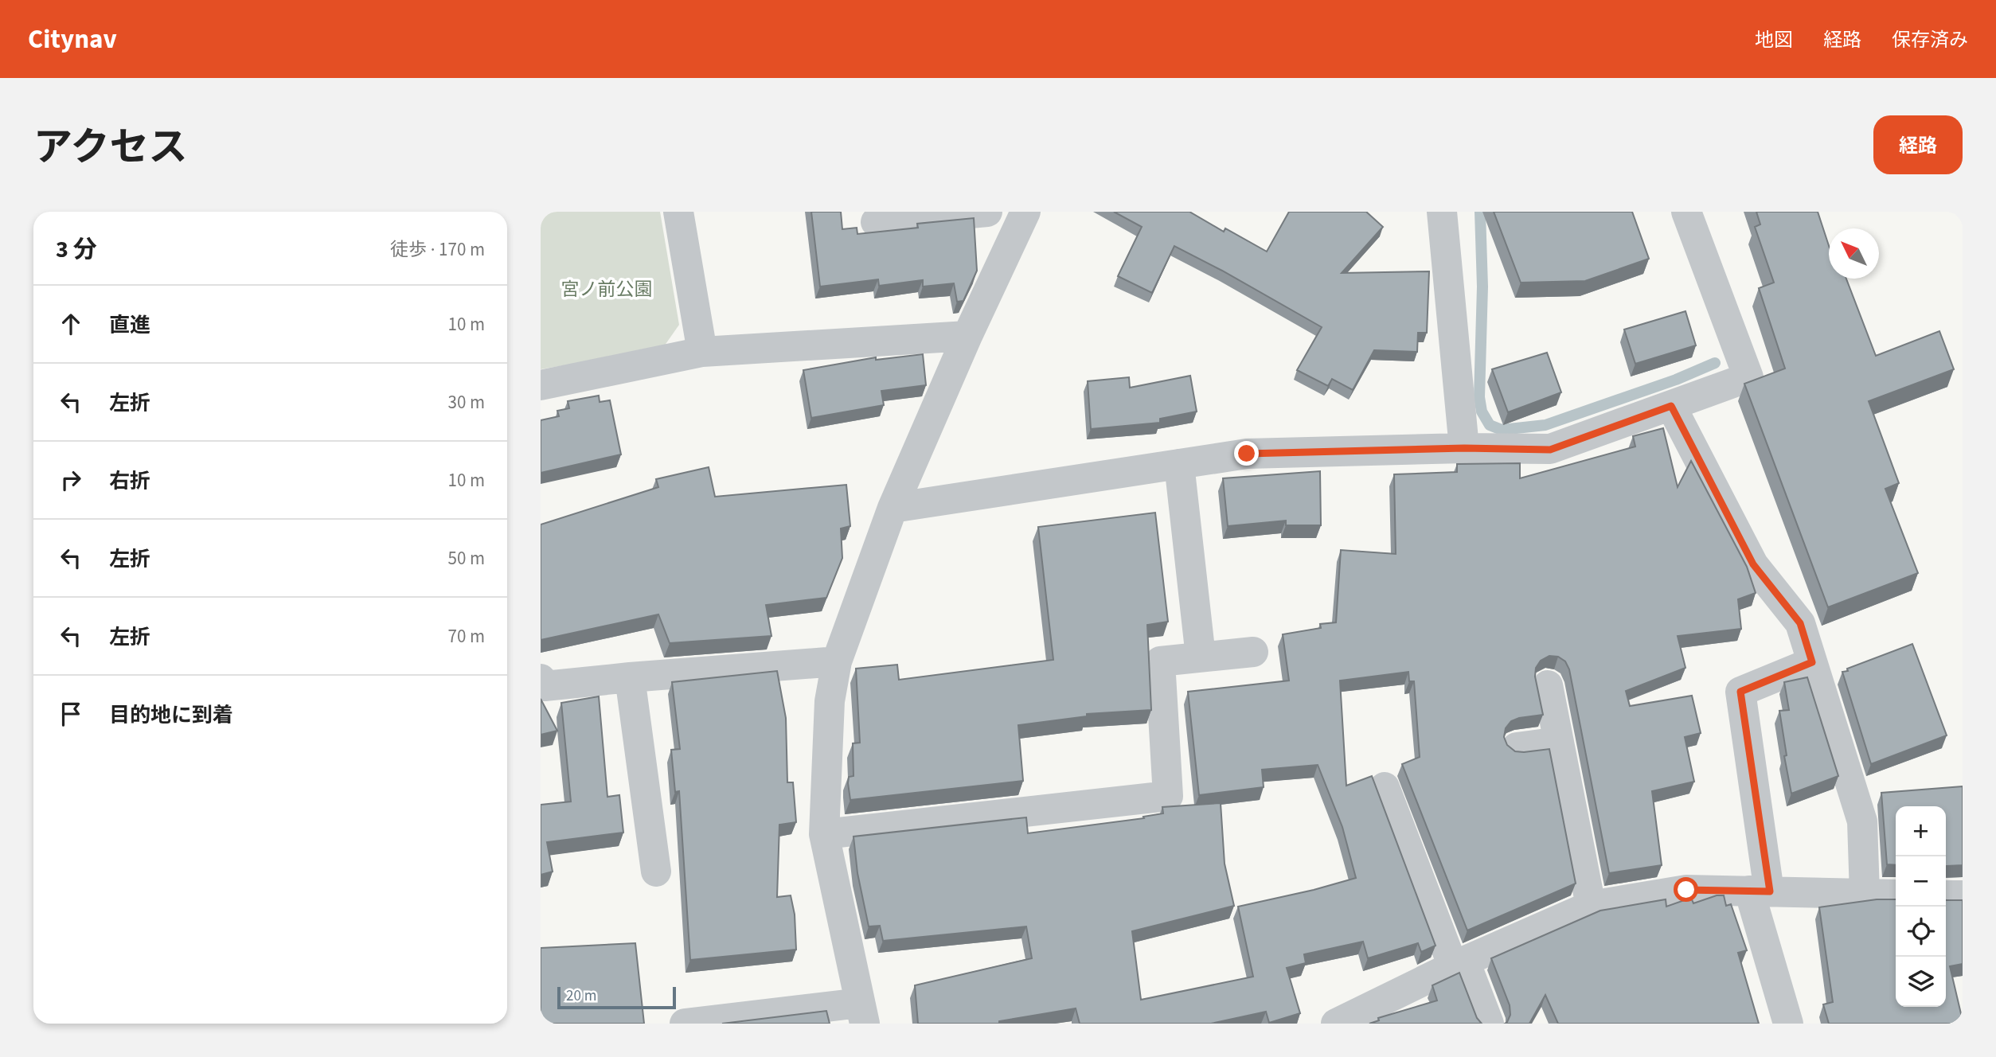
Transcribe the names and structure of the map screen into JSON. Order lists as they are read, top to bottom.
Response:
{
  "parks": ["宮ノ前公園"],
  "scale_bar": "20 m",
  "north": "top left",
  "page": {
    "header": "Citynav",
    "nav": ["地図", "経路", "保存済み"],
    "title": "アクセス",
    "buttons": "経路",
    "heading": ["3 分", "徒歩 · 170 m"],
    "list": [
      ["直進", "10 m"],
      ["左折", "30 m"],
      ["右折", "10 m"],
      ["左折", "50 m"],
      ["左折", "70 m"],
      "目的地に到着"
    ],
    "map_buttons": ["+", "−"],
    "scale": "20 m"
  }
}
